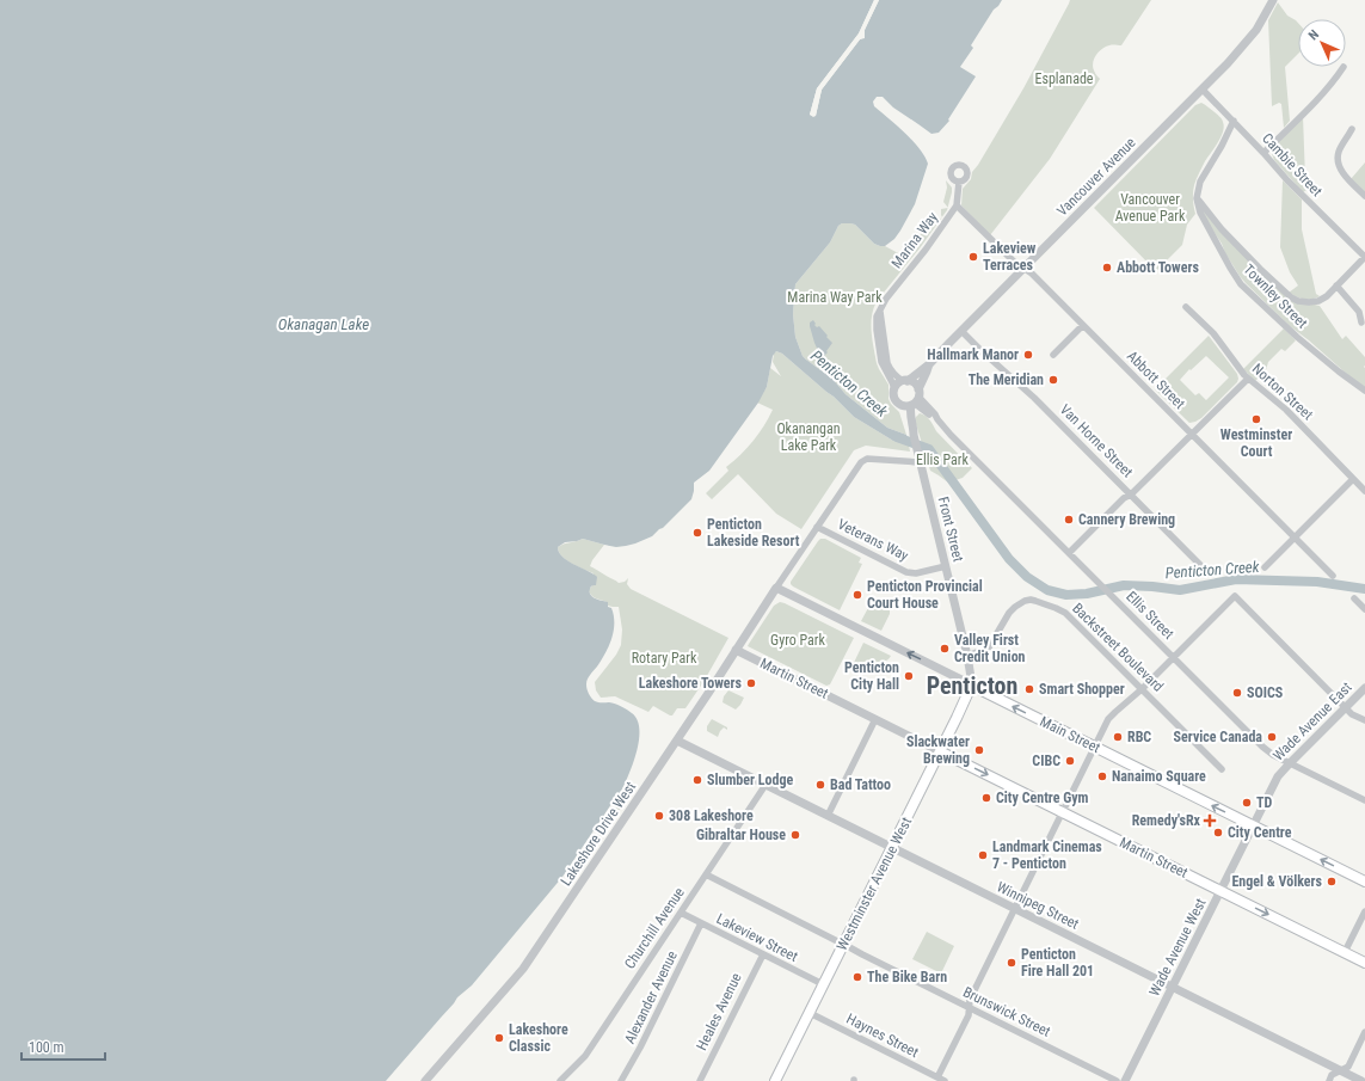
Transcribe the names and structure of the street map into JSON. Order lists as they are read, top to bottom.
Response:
{
  "streets": {
    "main road": ["Martin Street", "Main Street", "Westminster Avenue West"],
    "street": [
      "Cambie Street",
      "Vancouver Avenue",
      "Marina Way",
      "Townley Street",
      "Abbott Street",
      "Norton Street",
      "Van Horne Street",
      "Front Street",
      "Veterans Way",
      "Ellis Street",
      "Backstreet Boulevard",
      "Wade Avenue East",
      "Lakeshore Drive West",
      "Winnipeg Street",
      "Churchill Avenue",
      "Lakeview Street",
      "Wade Avenue West",
      "Alexander Avenue",
      "Heales Avenue",
      "Brunswick Street",
      "Haynes Street"
    ]
  },
  "crossings": [
    ["Cambie Street", "Vancouver Avenue"],
    ["Vancouver Avenue", "Marina Way"],
    ["Vancouver Avenue", "Abbott Street"],
    ["Vancouver Avenue", "Van Horne Street"],
    ["Vancouver Avenue", "Front Street"],
    ["Vancouver Avenue", "Ellis Street"],
    ["Marina Way", "Abbott Street"],
    ["Marina Way", "Front Street"],
    ["Marina Way", "Ellis Street"],
    ["Front Street", "Veterans Way"],
    ["Front Street", "Ellis Street"],
    ["Front Street", "Backstreet Boulevard"],
    ["Front Street", "Main Street"],
    ["Front Street", "Westminster Avenue West"],
    ["Ellis Street", "Wade Avenue East"],
    ["Martin Street", "Lakeshore Drive West"],
    ["Martin Street", "Westminster Avenue West"],
    ["Martin Street", "Wade Avenue West"],
    ["Wade Avenue East", "Main Street"],
    ["Wade Avenue East", "Wade Avenue West"],
    ["Main Street", "Lakeshore Drive West"],
    ["Main Street", "Westminster Avenue West"],
    ["Main Street", "Wade Avenue West"],
    ["Lakeshore Drive West", "Winnipeg Street"],
    ["Westminster Avenue West", "Winnipeg Street"],
    ["Westminster Avenue West", "Lakeview Street"],
    ["Westminster Avenue West", "Brunswick Street"],
    ["Westminster Avenue West", "Haynes Street"],
    ["Winnipeg Street", "Churchill Avenue"],
    ["Winnipeg Street", "Wade Avenue West"],
    ["Churchill Avenue", "Lakeview Street"],
    ["Churchill Avenue", "Brunswick Street"],
    ["Lakeview Street", "Alexander Avenue"],
    ["Lakeview Street", "Heales Avenue"]
  ],
  "one_way": ["Martin Street", "Main Street"],
  "districts": ["Penticton"],
  "water": ["Okanagan Lake", "Penticton Creek"],
  "parks": [
    "Esplanade",
    "Vancouver Avenue Park",
    "Marina Way Park",
    "Okanangan Lake Park",
    "Ellis Park",
    "Gyro Park",
    "Rotary Park"
  ],
  "places": {
    "other": [
      "Lakeview Terraces",
      "Abbott Towers",
      "Hallmark Manor",
      "The Meridian",
      "Westminster Court",
      "Cannery Brewing",
      "Penticton Lakeside Resort",
      "Penticton Provincial Court House",
      "Valley First Credit Union",
      "Penticton City Hall",
      "Lakeshore Towers",
      "Smart Shopper",
      "SOICS",
      "RBC",
      "Service Canada",
      "Slackwater Brewing",
      "CIBC",
      "Nanaimo Square",
      "Slumber Lodge",
      "Bad Tattoo",
      "City Centre Gym",
      "TD",
      "308 Lakeshore",
      "City Centre",
      "Gibraltar House",
      "Landmark Cinemas 7 - Penticton",
      "Engel & Völkers",
      "Penticton Fire Hall 201",
      "The Bike Barn",
      "Lakeshore Classic"
    ],
    "health": ["Remedy'sRx"]
  },
  "scale_bar": "100 m",
  "north": "top left"
}
